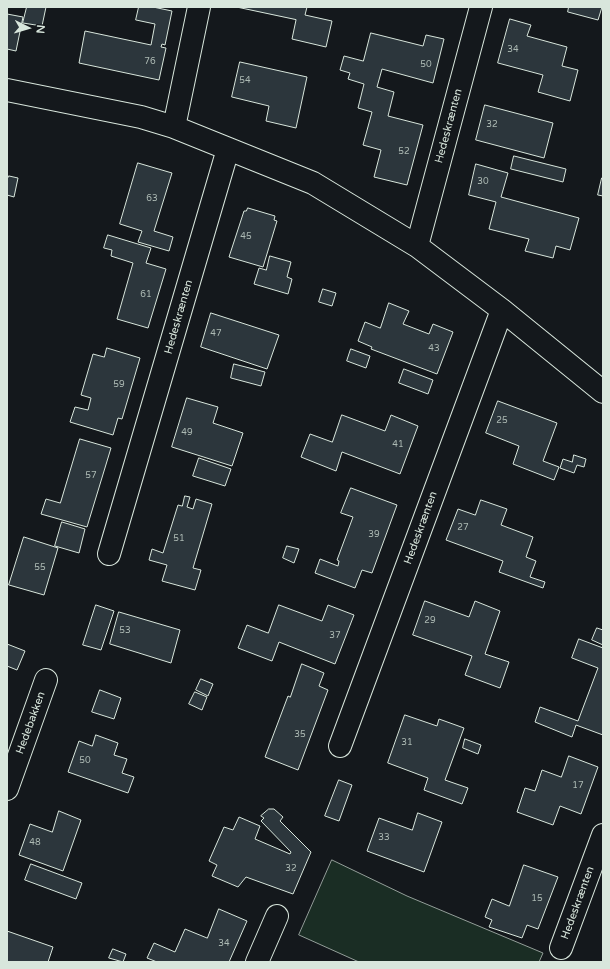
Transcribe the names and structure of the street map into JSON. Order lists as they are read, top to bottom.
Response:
{
  "streets": {
    "street": ["Hedeskrænten", "Hedebakken"]
  },
  "house_numbers": [
    "34",
    "76",
    "50",
    "54",
    "32",
    "52",
    "30",
    "63",
    "45",
    "61",
    "47",
    "43",
    "59",
    "25",
    "49",
    "41",
    "57",
    "27",
    "39",
    "51",
    "55",
    "29",
    "53",
    "37",
    "35",
    "31",
    "50",
    "17",
    "33",
    "48",
    "32",
    "15",
    "34"
  ],
  "north": "right"
}
